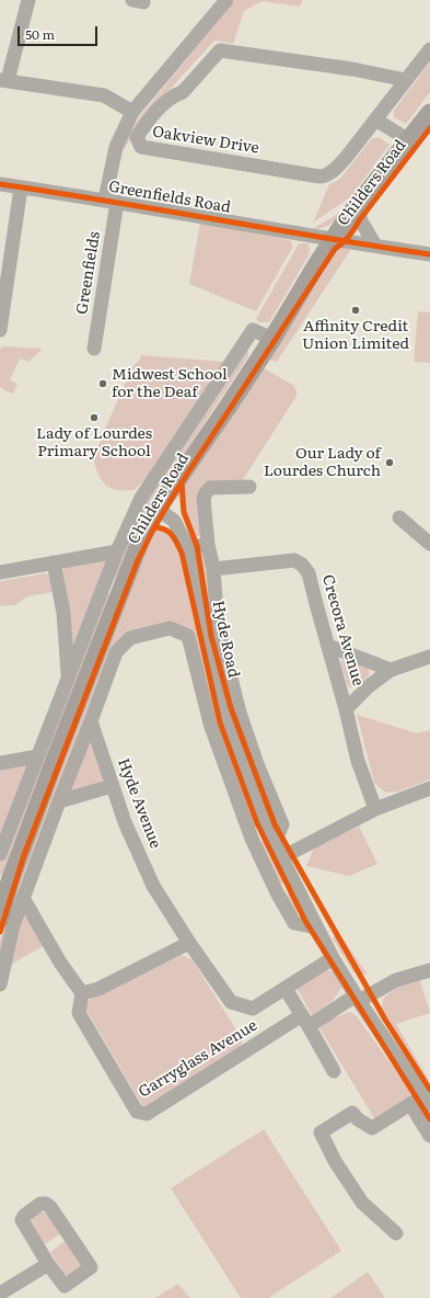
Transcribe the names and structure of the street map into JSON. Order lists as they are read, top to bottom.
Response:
{
  "streets": {
    "main road": ["Childers Road"],
    "street": [
      "Oakview Drive",
      "Greenfields Road",
      "Greenfields",
      "Crecora Avenue",
      "Hyde Road",
      "Hyde Avenue",
      "Garryglass Avenue"
    ]
  },
  "crossings": [
    ["Childers Road", "Greenfields Road"],
    ["Childers Road", "Hyde Road"],
    ["Greenfields Road", "Greenfields"],
    ["Crecora Avenue", "Hyde Road"],
    ["Hyde Road", "Hyde Avenue"],
    ["Hyde Road", "Garryglass Avenue"]
  ],
  "places": [
    "Affinity Credit Union Limited",
    "Midwest School for the Deaf",
    "Lady of Lourdes Primary School",
    "Our Lady of Lourdes Church"
  ],
  "scale_bar": "50 m"
}
